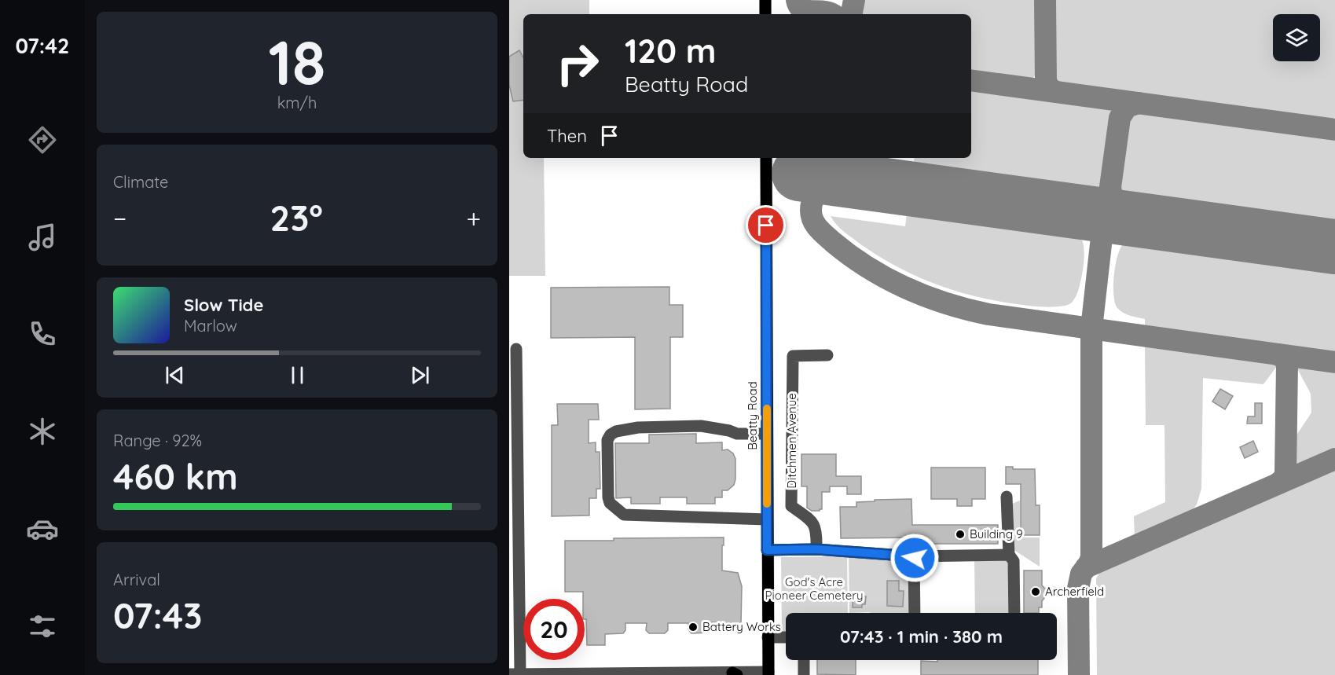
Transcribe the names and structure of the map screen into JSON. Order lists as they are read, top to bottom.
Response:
{
  "streets": {
    "main road": ["Beatty Road"],
    "street": ["Ditchmen Avenue"]
  },
  "parks": ["God's Acre Pioneer Cemetery"],
  "places": ["Building 9", "Archerfield", "Battery Works"],
  "page": {
    "tabs": "07:42",
    "tile": [
      ["18", "km/h"],
      "Climate",
      ["Range · 92%", "460 km"],
      ["Arrival", "07:43"]
    ],
    "turn": ["120 m", "Beatty Road"],
    "then": "Then",
    "heat": ["−", "23°", "+"],
    "song": ["Slow Tide", "Marlow"],
    "limit": "20",
    "trip": "07:43 · 1 min · 380 m"
  }
}
